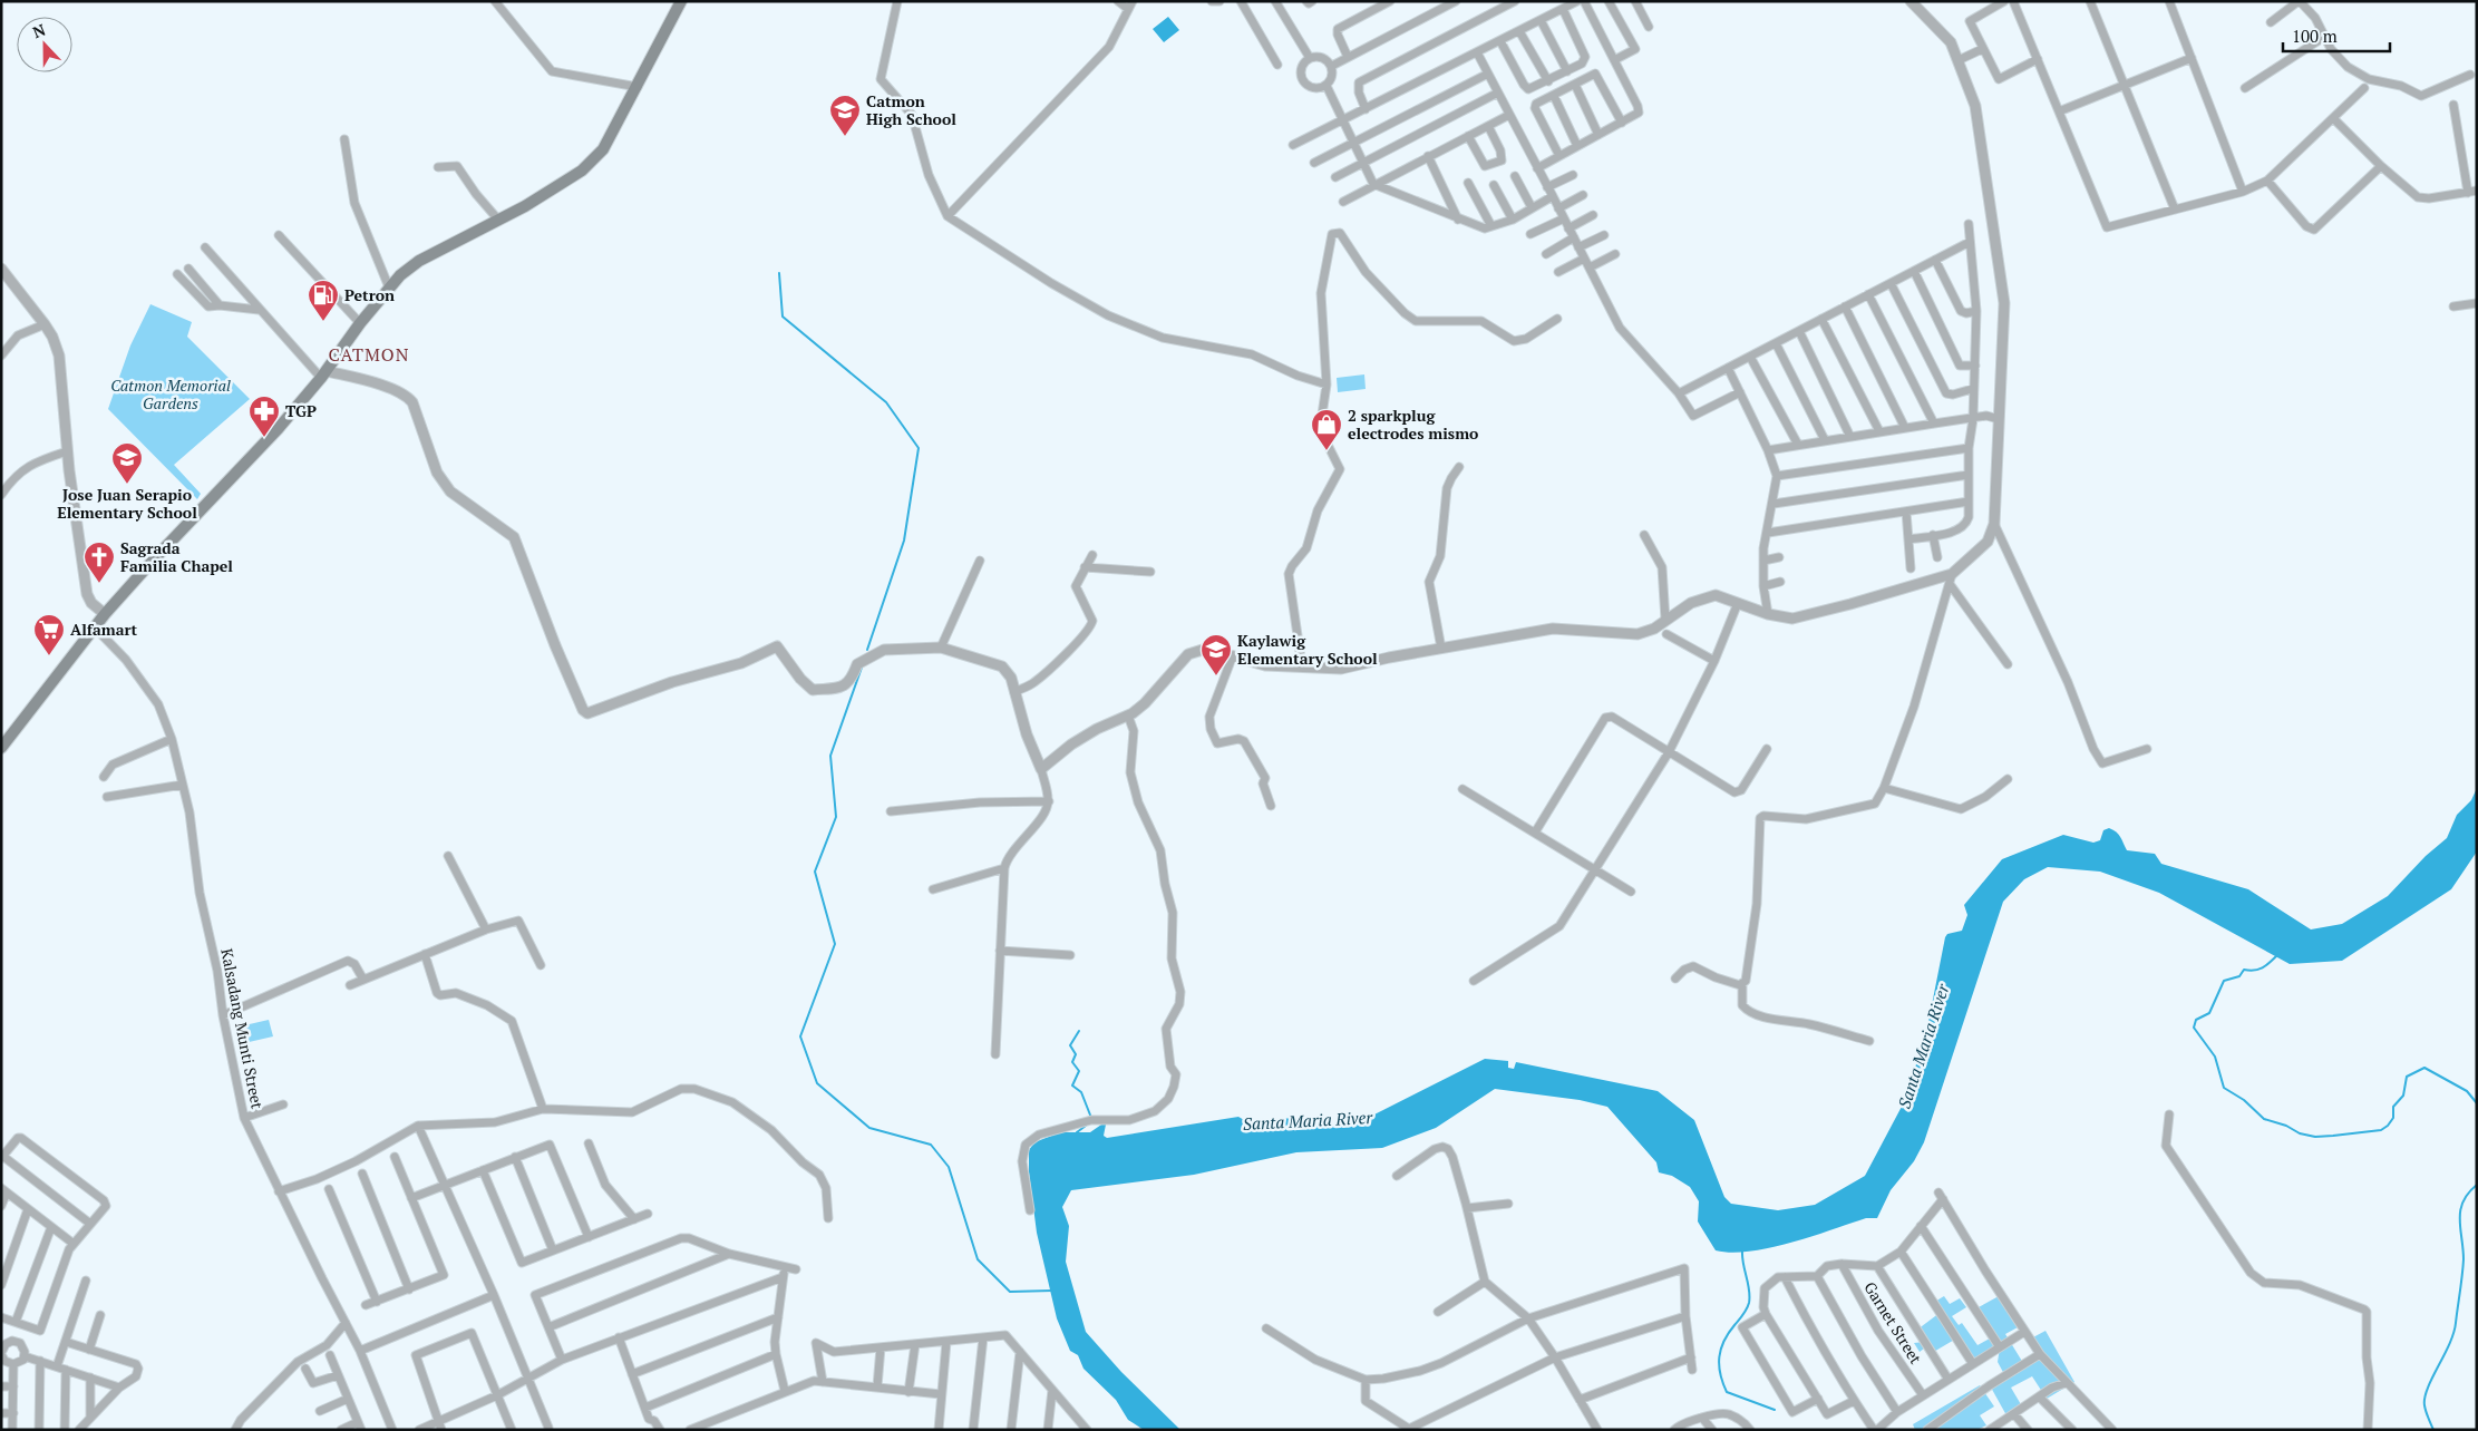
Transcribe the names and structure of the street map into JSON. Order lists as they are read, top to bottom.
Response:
{
  "streets": {
    "street": ["Kalsadang Munti Street", "Garnet Street"]
  },
  "districts": ["CATMON"],
  "water": ["Santa Maria River"],
  "parks": ["Catmon Memorial Gardens"],
  "places": {
    "school or university": ["Catmon High School", "Jose Juan Serapio Elementary School", "Kaylawig Elementary School"],
    "fuel station": ["Petron"],
    "pharmacy": ["TGP"],
    "shop": ["2 sparkplug electrodes mismo"],
    "church": ["Sagrada Familia Chapel"],
    "supermarket": ["Alfamart"]
  },
  "scale_bar": "100 m",
  "north": "top"
}
